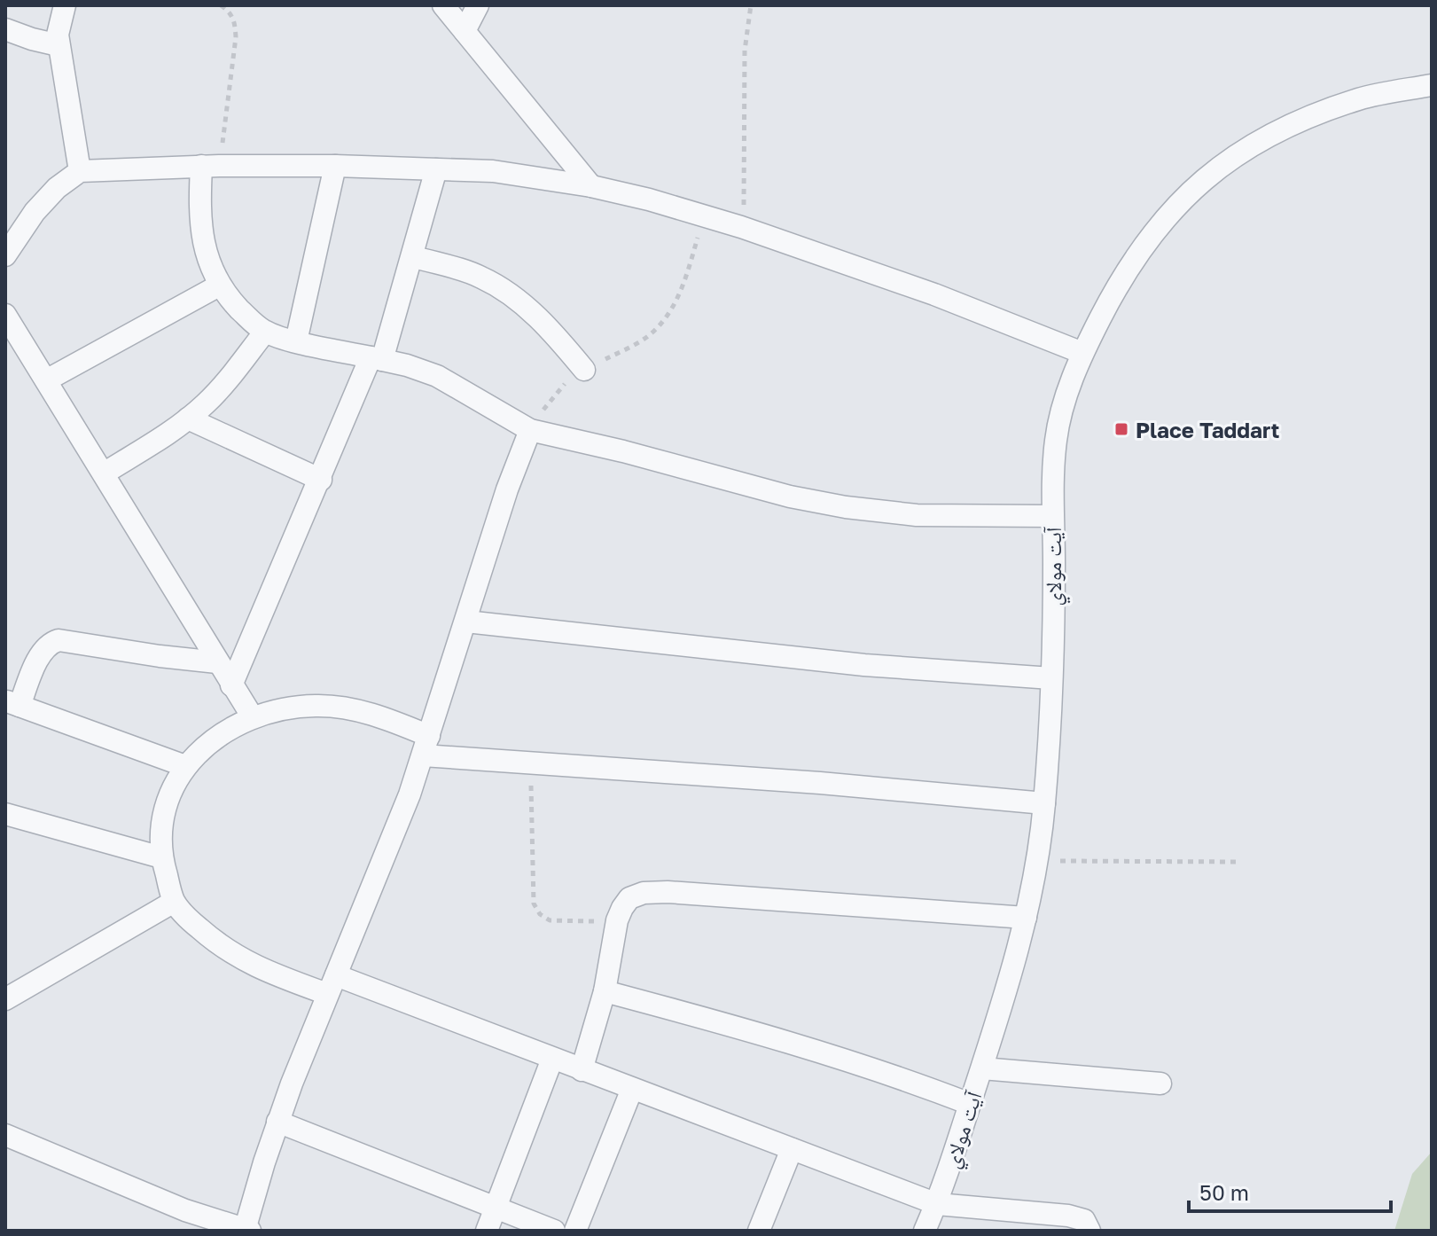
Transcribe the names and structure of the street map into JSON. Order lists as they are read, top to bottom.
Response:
{
  "streets": {
    "street": ["آيت مولاي"]
  },
  "places": {
    "transit": ["Place Taddart"]
  },
  "scale_bar": "50 m"
}
